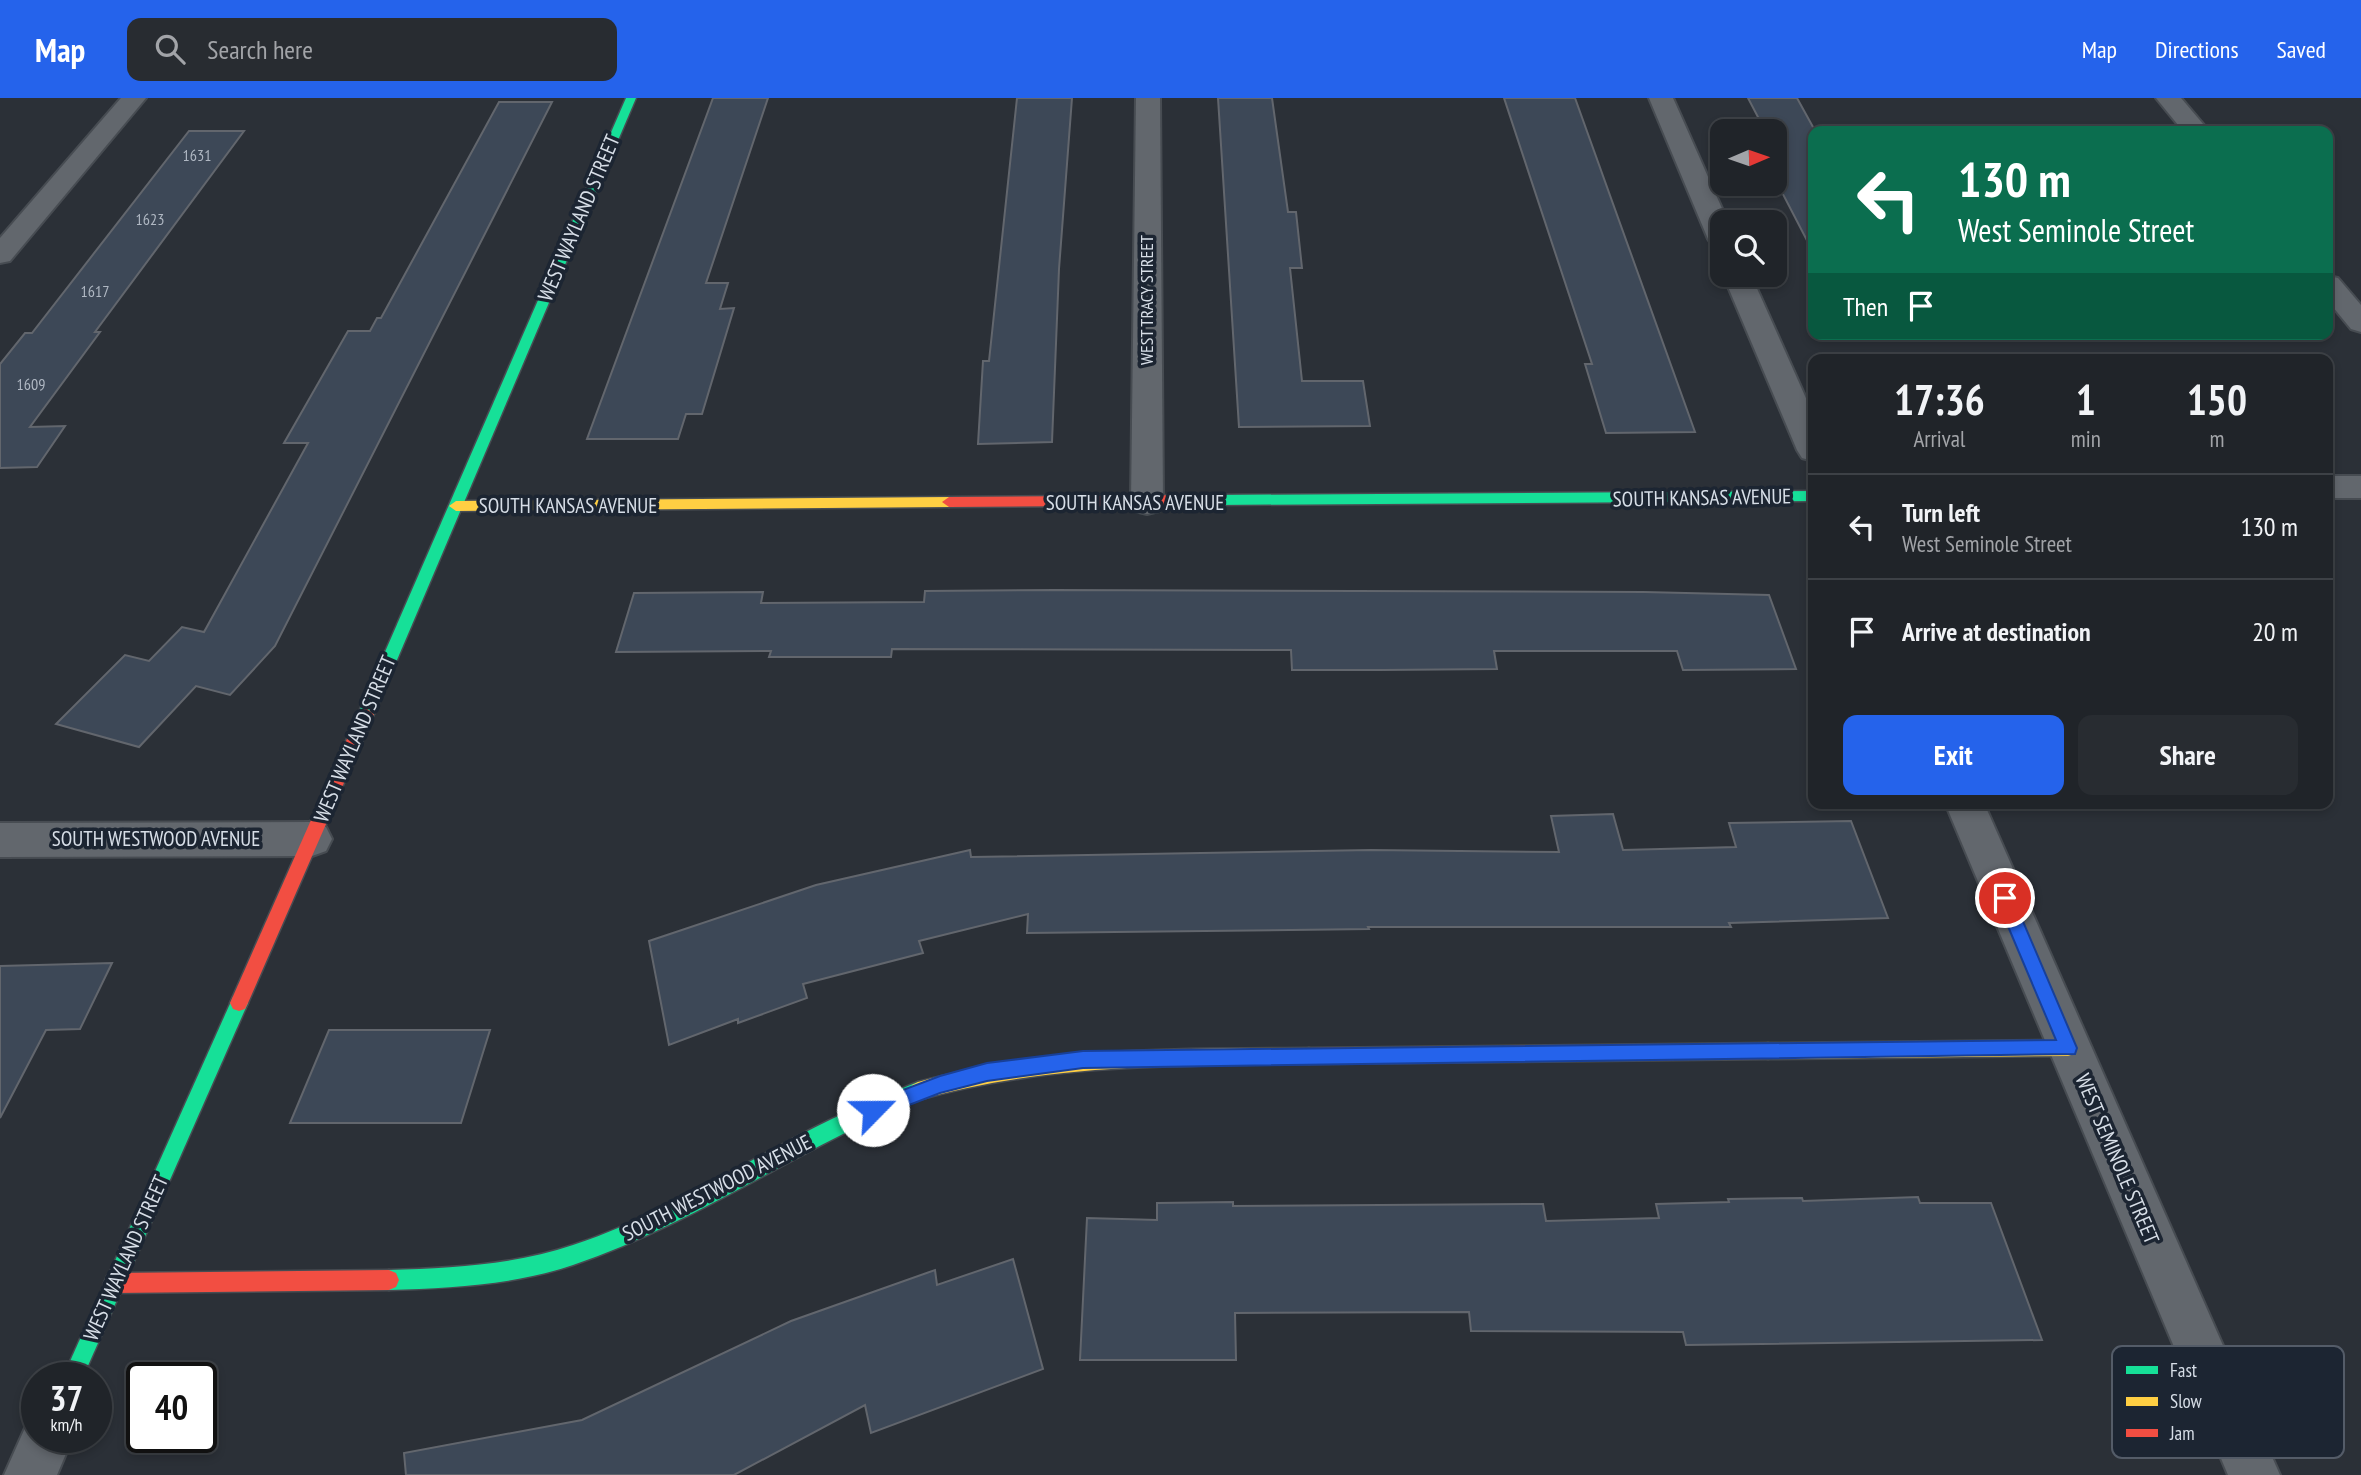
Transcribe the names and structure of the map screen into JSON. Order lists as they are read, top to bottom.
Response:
{
  "streets": {
    "street": [
      "WEST WAYLAND STREET",
      "WEST TRACY STREET",
      "SOUTH KANSAS AVENUE",
      "SOUTH WESTWOOD AVENUE",
      "WEST SEMINOLE STREET"
    ]
  },
  "crossings": [
    ["WEST WAYLAND STREET", "SOUTH KANSAS AVENUE"],
    ["WEST WAYLAND STREET", "SOUTH WESTWOOD AVENUE"],
    ["WEST TRACY STREET", "SOUTH KANSAS AVENUE"],
    ["SOUTH WESTWOOD AVENUE", "WEST SEMINOLE STREET"]
  ],
  "house_numbers": [
    "1631",
    "1623",
    "1617",
    "1609"
  ],
  "legend": ["Fast", "Slow", "Jam"],
  "north": "right",
  "page": {
    "header": "Map",
    "search": "Search here",
    "nav": ["Map", "Directions", "Saved"],
    "turn": ["130 m", "West Seminole Street"],
    "then": "Then",
    "eta": [
      "17:36",
      "Arrival",
      "1",
      "min",
      "150",
      "m"
    ],
    "list": [
      {
        "name": "Turn left",
        "note": "West Seminole Street",
        "value": "130 m"
      },
      {
        "name": "Arrive at destination",
        "value": "20 m"
      }
    ],
    "buttons": ["Exit", "Share"],
    "speed": "37 km/h",
    "limit": "40"
  }
}
